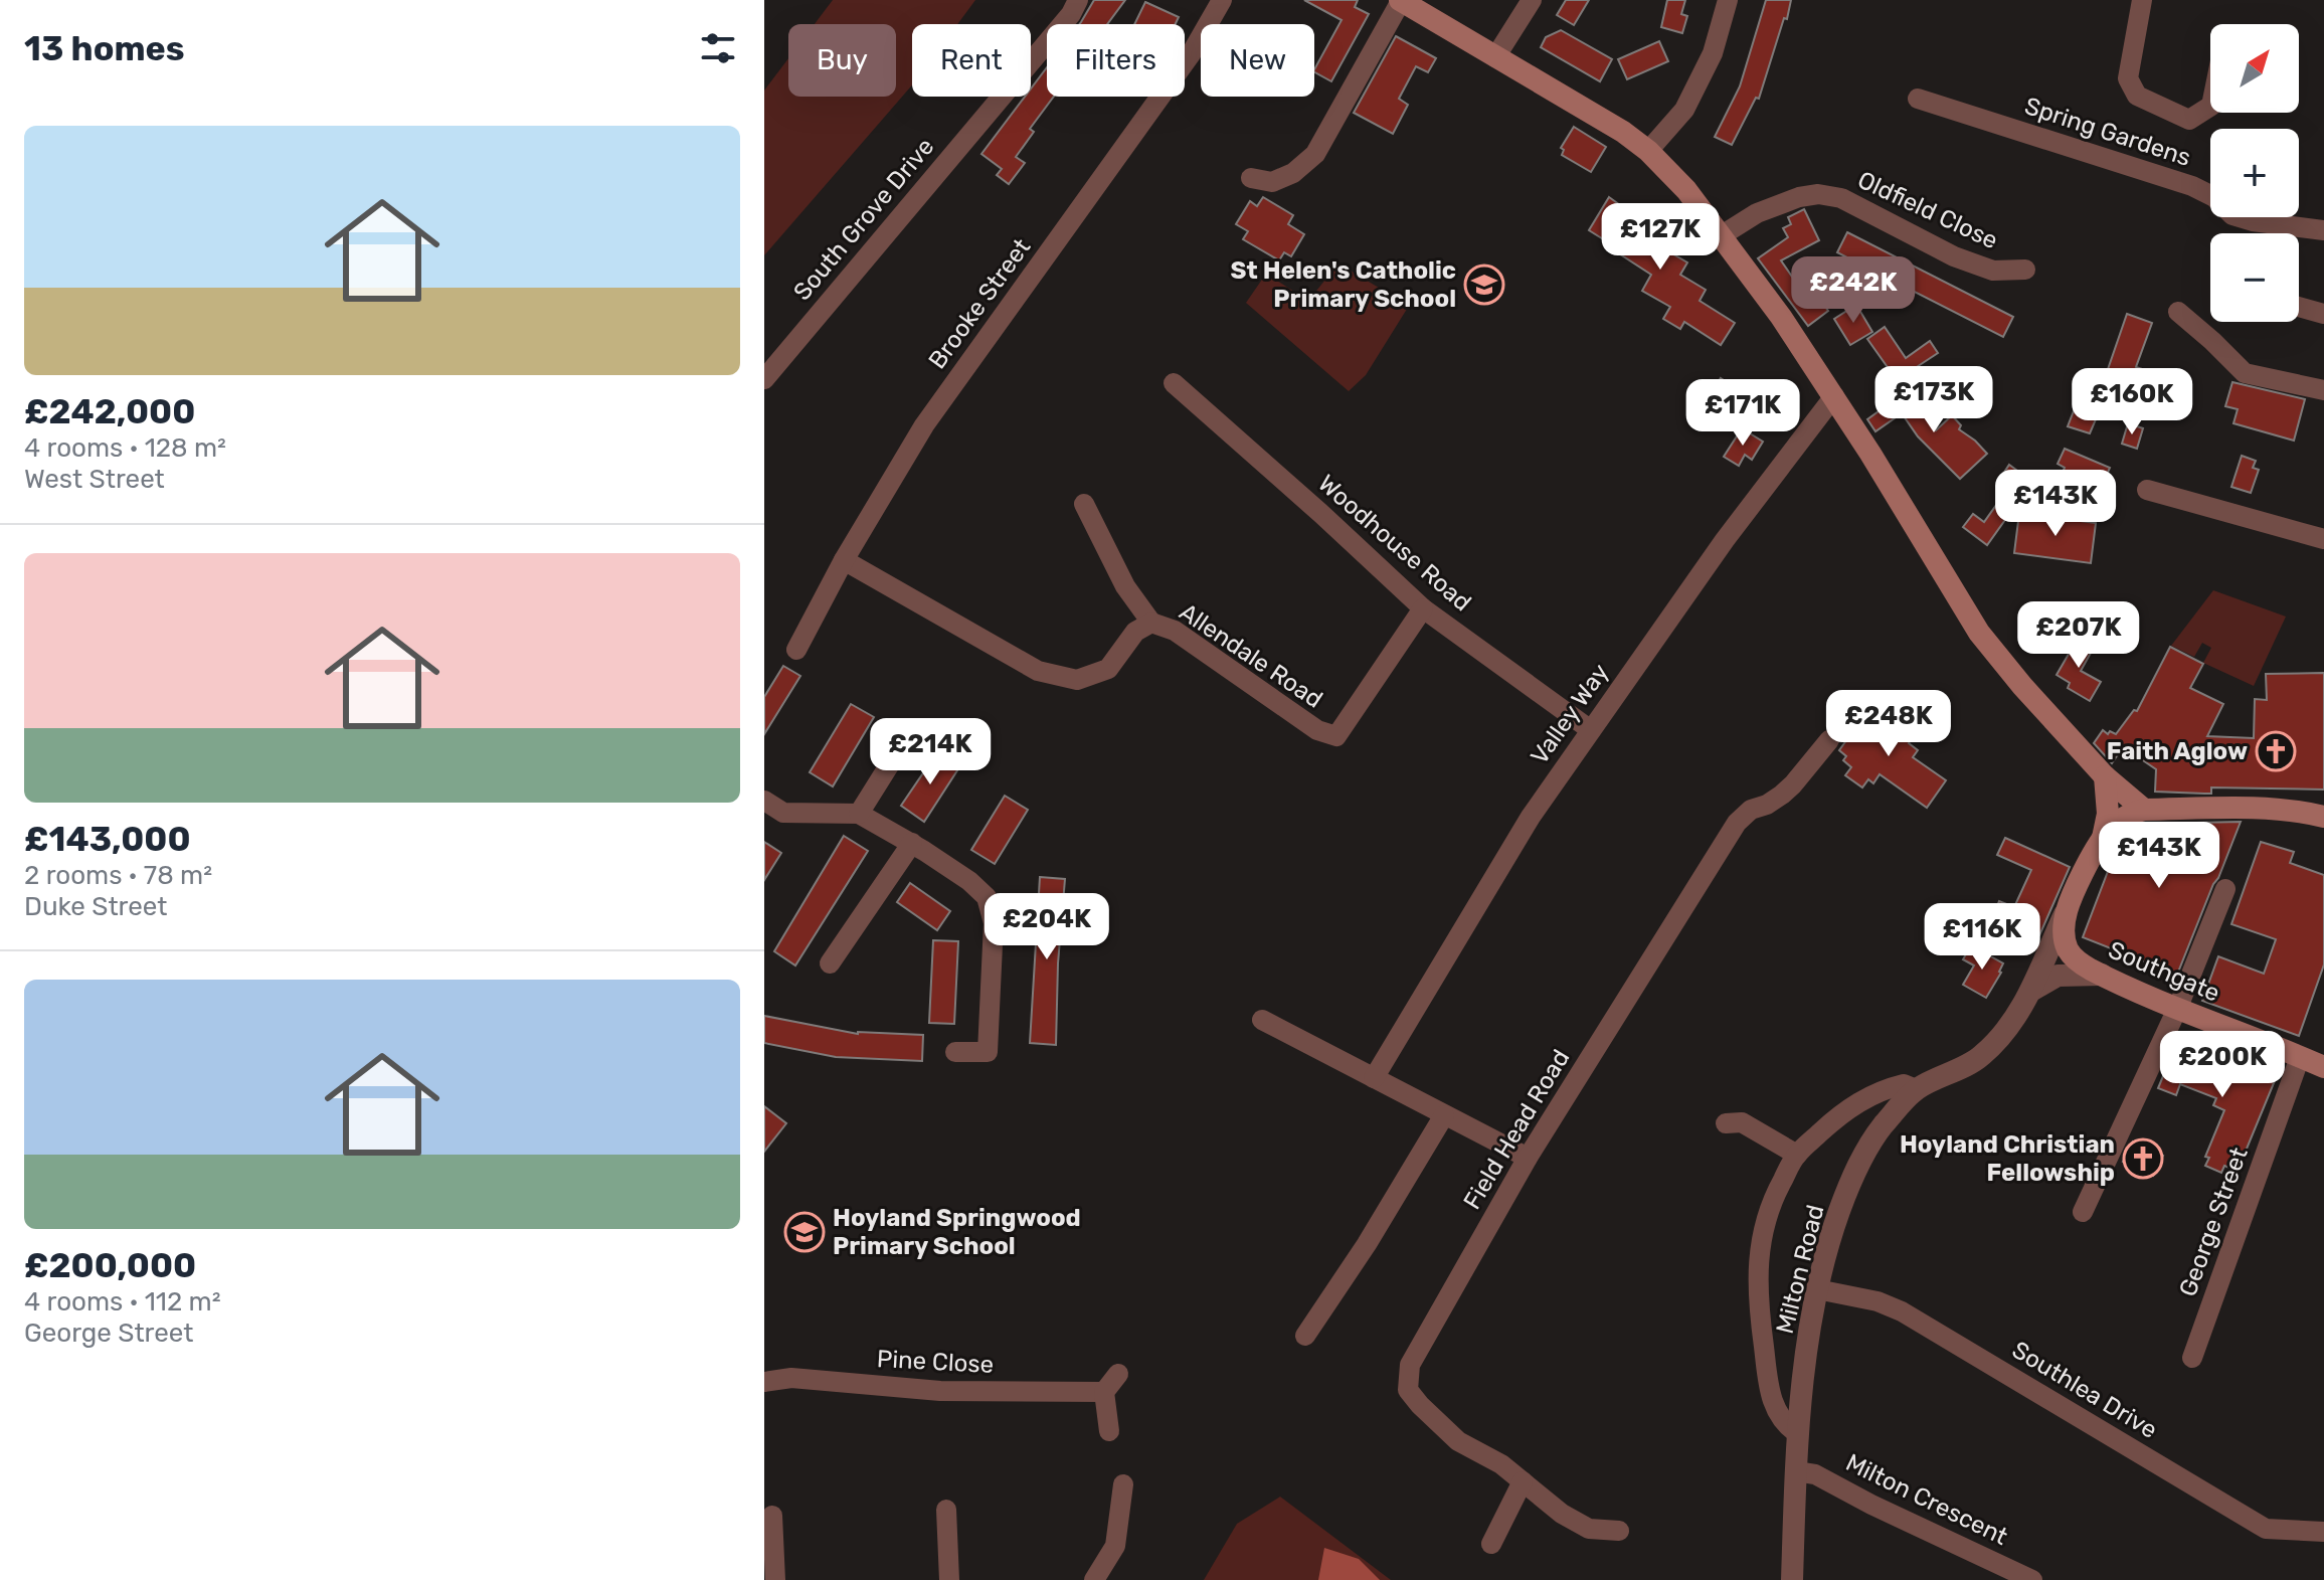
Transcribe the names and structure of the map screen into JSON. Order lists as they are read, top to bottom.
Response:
{
  "streets": {
    "main road": ["Southgate", "Milton Road"],
    "street": [
      "Spring Gardens",
      "Oldfield Close",
      "South Grove Drive",
      "Brooke Street",
      "Woodhouse Road",
      "Allendale Road",
      "Valley Way",
      "Field Head Road",
      "George Street",
      "Pine Close",
      "Southlea Drive",
      "Milton Crescent"
    ]
  },
  "crossings": [
    ["Brooke Street", "Allendale Road"],
    ["Woodhouse Road", "Allendale Road"],
    ["Woodhouse Road", "Valley Way"],
    ["Southgate", "George Street"],
    ["Southgate", "Milton Road"],
    ["Milton Road", "Southlea Drive"],
    ["Milton Road", "Milton Crescent"]
  ],
  "places": {
    "school or university": ["St Helen's Catholic Primary School", "Hoyland Springwood Primary School"],
    "church": ["Faith Aglow", "Hoyland Christian Fellowship"]
  },
  "north": "top right",
  "page": {
    "heading": "13 homes",
    "map_buttons": ["+", "−"],
    "chip": [
      "Buy",
      "Rent",
      "Filters",
      "New"
    ],
    "list": [
      {
        "name": "£242,000",
        "note": "4 rooms · 128 m² · West Street"
      },
      {
        "name": "£143,000",
        "note": "2 rooms · 78 m² · Duke Street"
      },
      {
        "name": "£200,000",
        "note": "4 rooms · 112 m² · George Street"
      }
    ],
    "price": [
      "£127K",
      "£242K",
      "£173K",
      "£160K",
      "£171K",
      "£143K",
      "£207K",
      "£248K",
      "£214K",
      "£143K",
      "£204K",
      "£116K",
      "£200K"
    ]
  }
}
